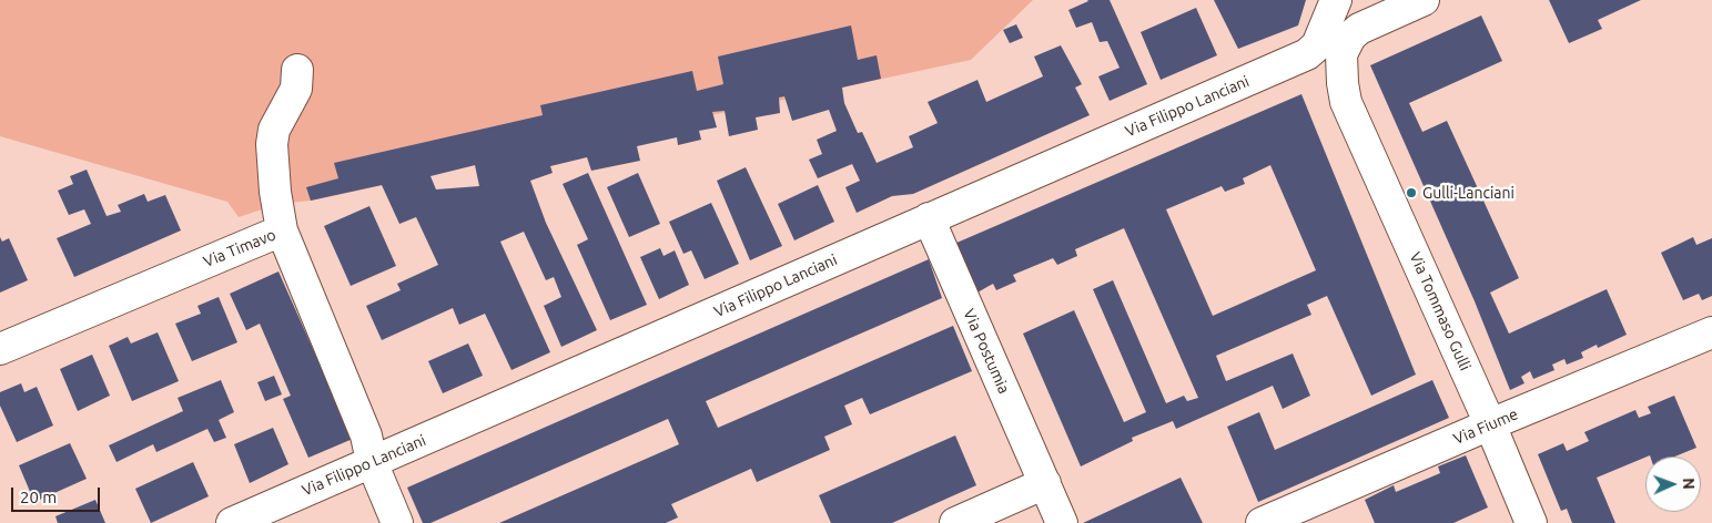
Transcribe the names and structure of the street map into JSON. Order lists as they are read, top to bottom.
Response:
{
  "streets": {
    "street": [
      "Via Filippo Lanciani",
      "Via Timavo",
      "Via Tommaso Gulli",
      "Via Postumia",
      "Via Fiume"
    ]
  },
  "crossings": [
    ["Via Filippo Lanciani", "Via Timavo"],
    ["Via Filippo Lanciani", "Via Tommaso Gulli"],
    ["Via Filippo Lanciani", "Via Postumia"],
    ["Via Tommaso Gulli", "Via Fiume"]
  ],
  "places": ["Gulli-Lanciani"],
  "scale_bar": "20 m",
  "north": "right"
}
